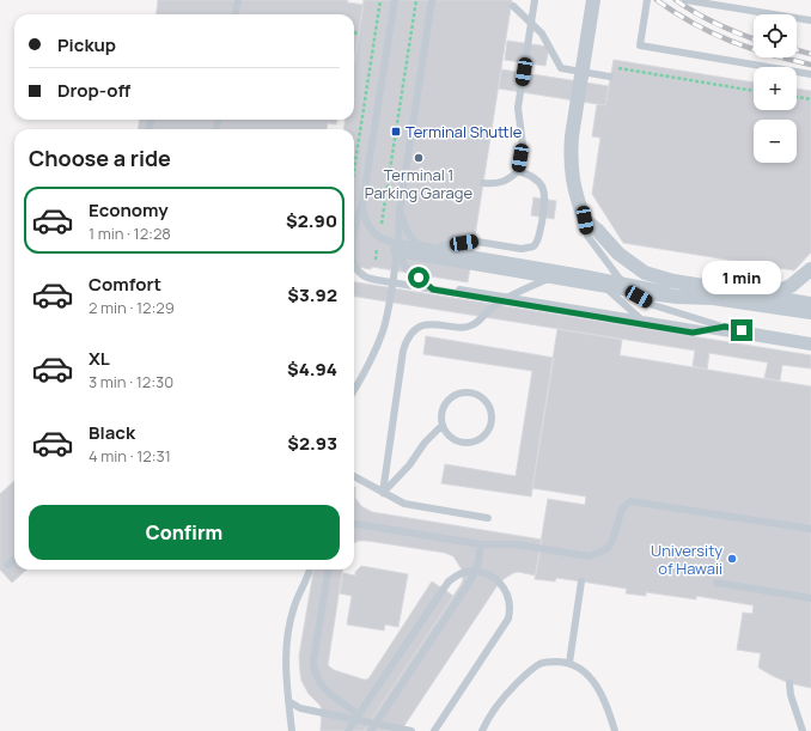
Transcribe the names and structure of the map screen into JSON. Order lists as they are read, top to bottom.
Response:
{
  "places": {
    "transit": ["Terminal Shuttle"],
    "other": ["Terminal 1 Parking Garage", "University of Hawaii"]
  },
  "page": {
    "map_buttons": ["+", "−"],
    "banner": ["Pickup", "Drop-off"],
    "heading": "Choose a ride",
    "list": [
      {
        "name": "Economy",
        "note": "1 min · 12:28",
        "value": "$2.90"
      },
      {
        "name": "Comfort",
        "note": "2 min · 12:29",
        "value": "$3.92"
      },
      {
        "name": "XL",
        "note": "3 min · 12:30",
        "value": "$4.94"
      },
      {
        "name": "Black",
        "note": "4 min · 12:31",
        "value": "$2.93"
      }
    ],
    "bubble": "1 min",
    "buttons": "Confirm"
  }
}
